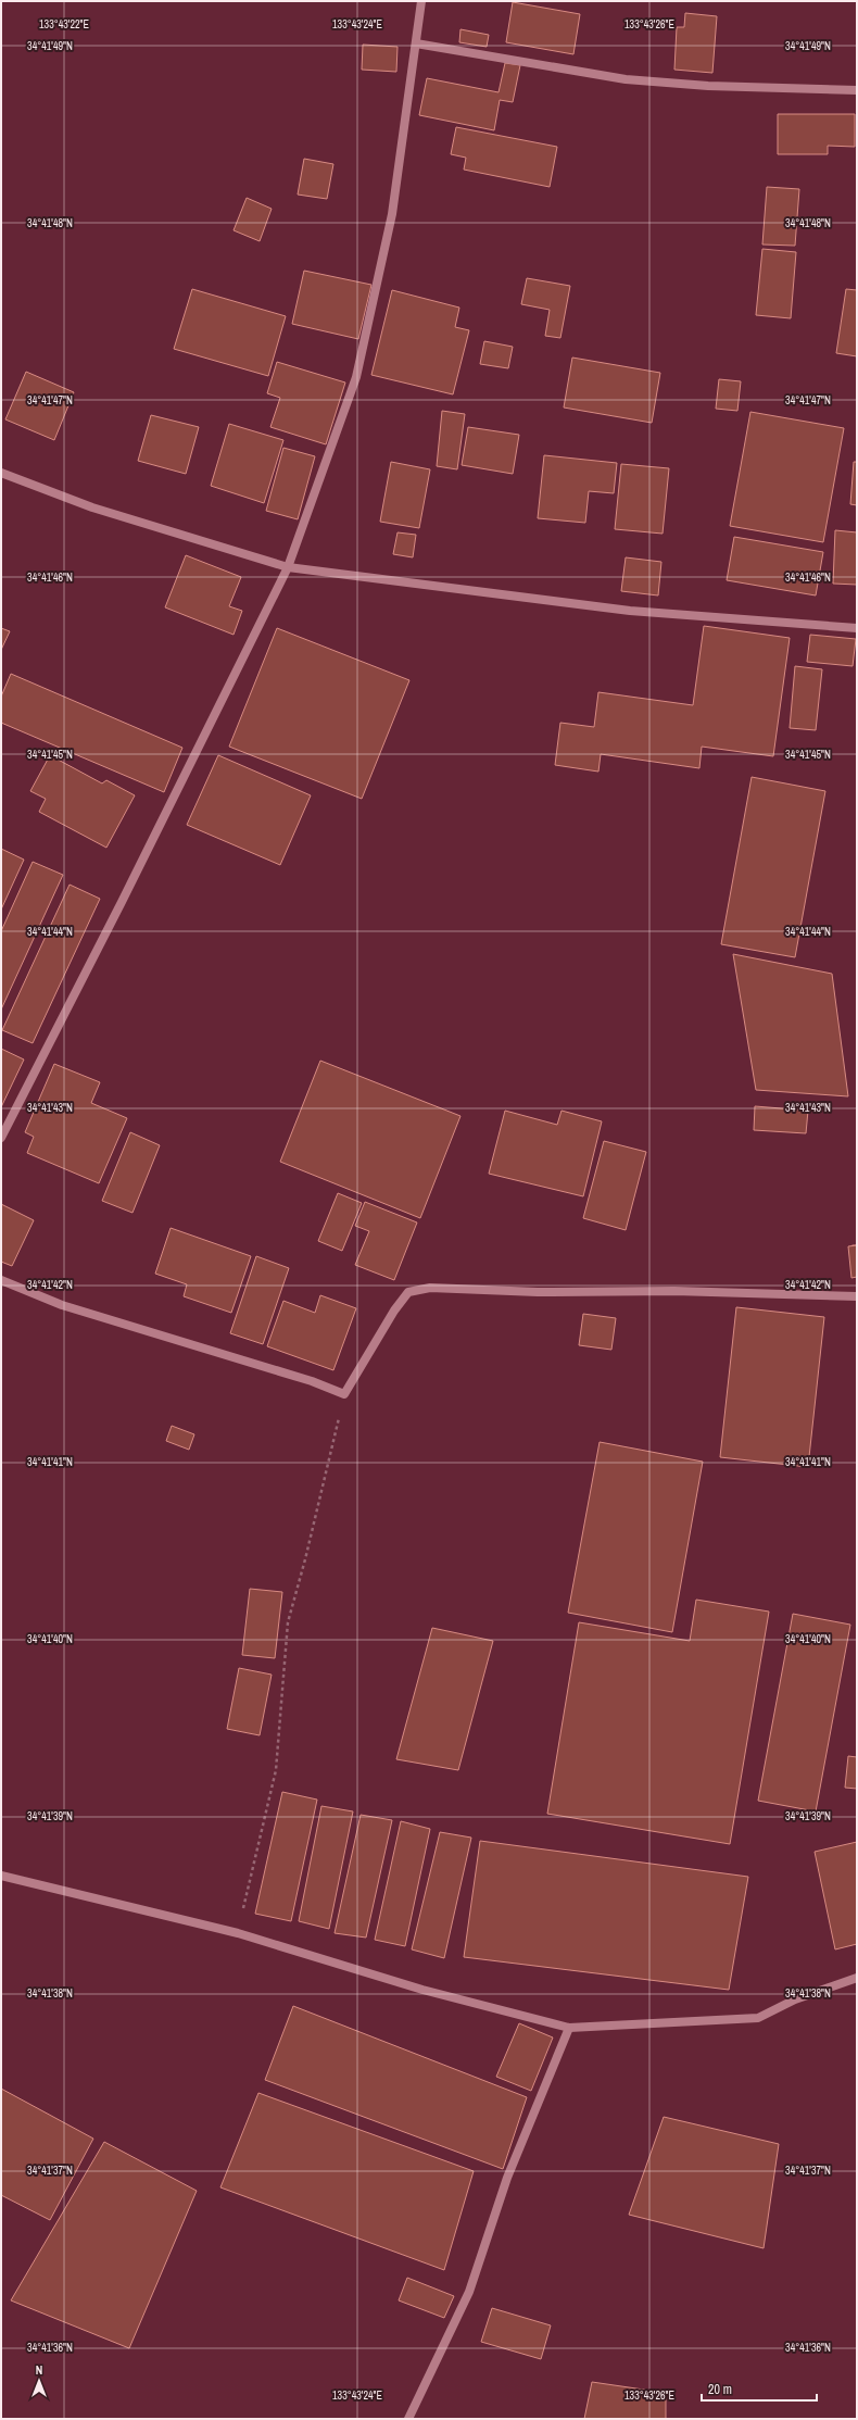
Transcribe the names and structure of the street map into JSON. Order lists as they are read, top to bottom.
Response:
{
  "scale_bar": "20 m",
  "north": "top",
  "coordinates": [
    "133°43'22\"E",
    "133°43'24\"E",
    "133°43'26\"E",
    "34°41'49\"N",
    "34°41'48\"N",
    "34°41'47\"N",
    "34°41'46\"N",
    "34°41'45\"N",
    "34°41'44\"N",
    "34°41'43\"N",
    "34°41'42\"N",
    "34°41'41\"N",
    "34°41'40\"N",
    "34°41'39\"N",
    "34°41'38\"N",
    "34°41'37\"N",
    "34°41'36\"N"
  ]
}
